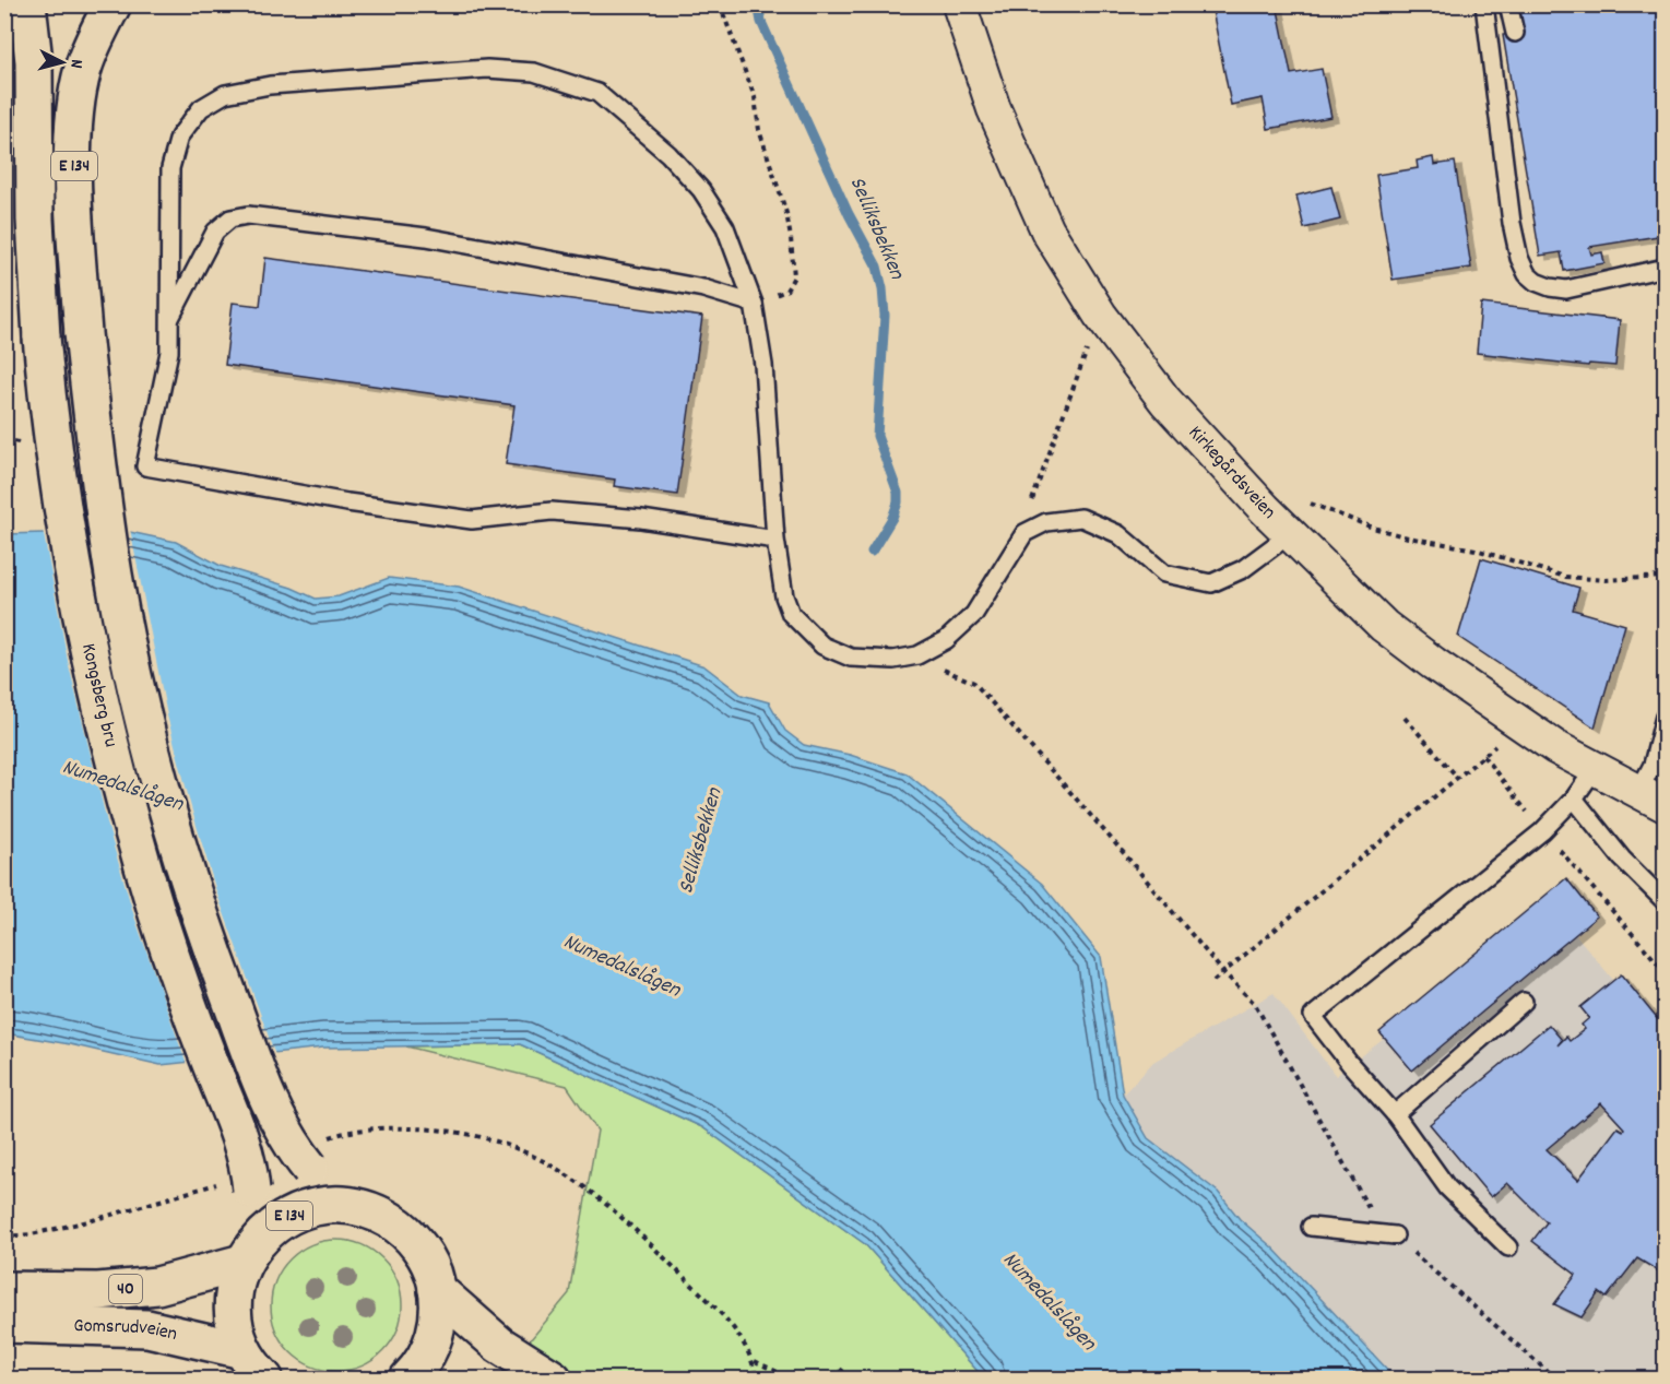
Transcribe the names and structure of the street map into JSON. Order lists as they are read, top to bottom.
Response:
{
  "streets": {
    "main road": [
      "E 134",
      "Kongsberg bru",
      "40",
      "Gomsrudveien"
    ],
    "street": ["Kirkegårdsveien"]
  },
  "crossings": [
    ["E 134", "Kongsberg bru"],
    ["E 134", "Gomsrudveien"],
    ["Kongsberg bru", "Gomsrudveien"]
  ],
  "water": ["Selliksbekken", "Numedalslågen"],
  "north": "right"
}
